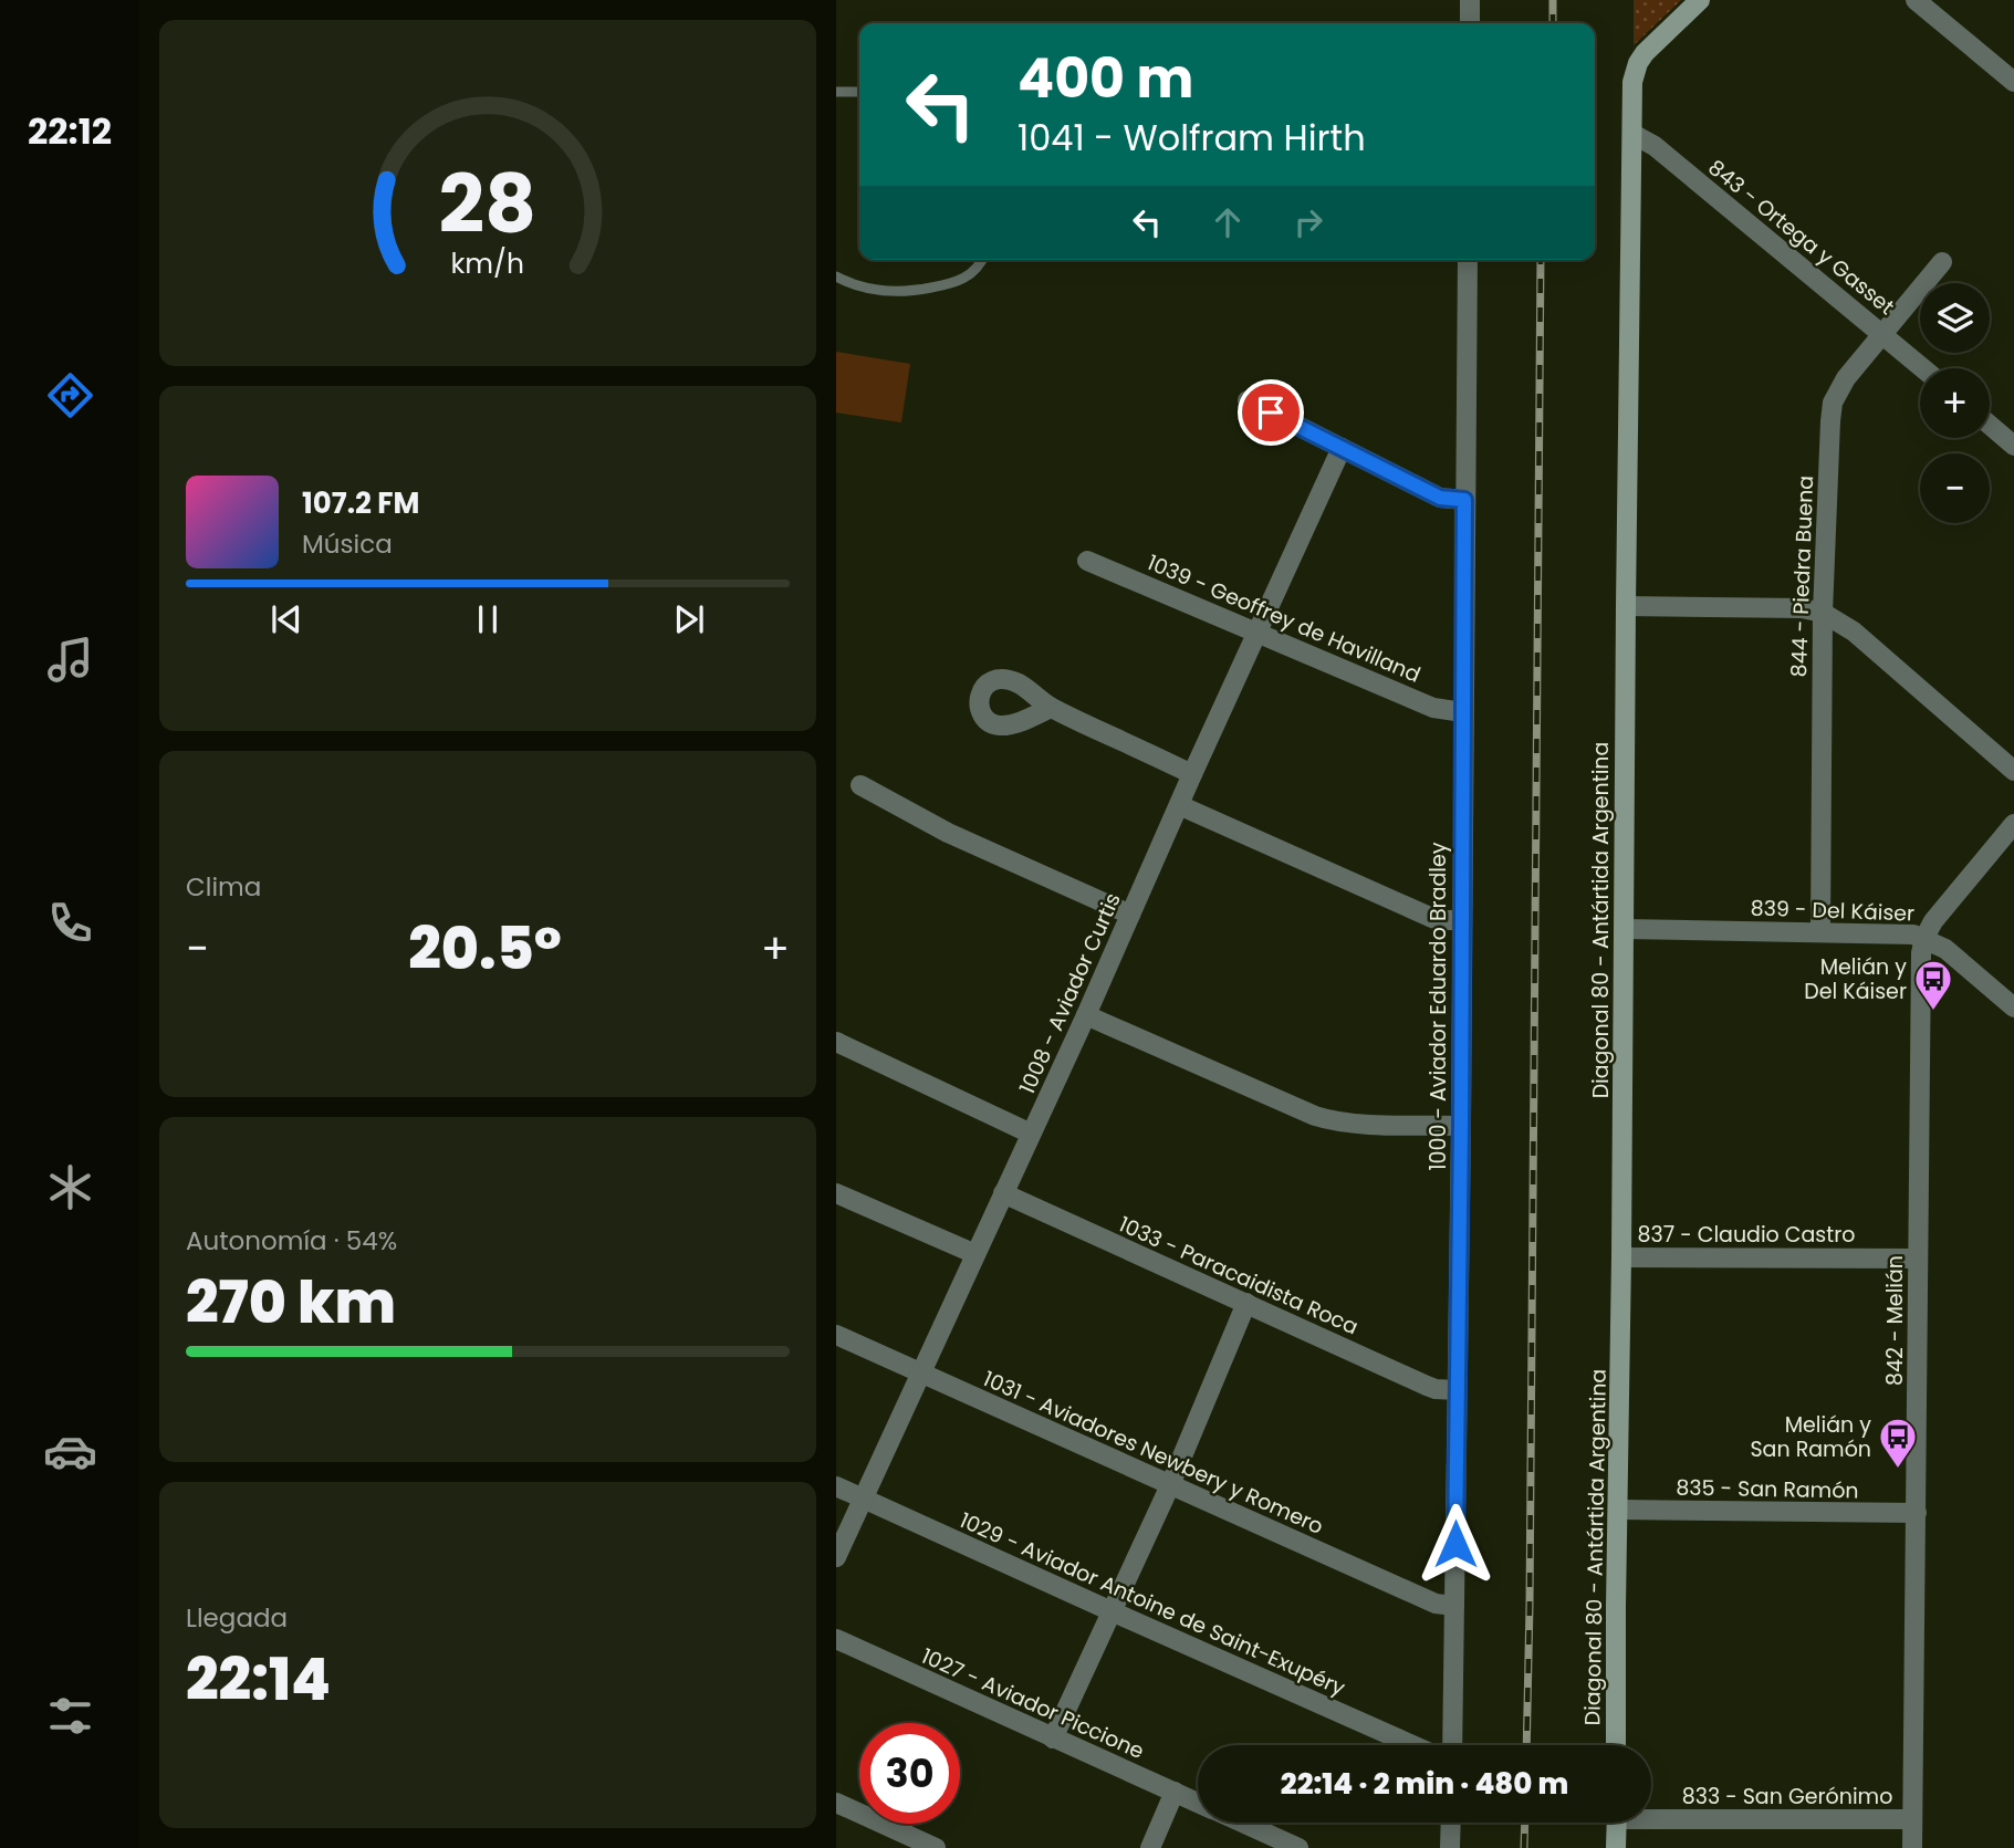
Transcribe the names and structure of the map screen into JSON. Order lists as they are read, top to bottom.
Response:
{
  "streets": {
    "main road": ["Diagonal 80 - Antártida Argentina"],
    "street": [
      "843 - Ortega y Gasset",
      "844 - Piedra Buena",
      "1039 - Geoffrey de Havilland",
      "839 - Del Káiser",
      "1008 - Aviador Curtis",
      "1000 - Aviador Eduardo Bradley",
      "837 - Claudio Castro",
      "1033 - Paracaidista Roca",
      "842 - Melián",
      "1031 - Aviadores Newbery y Romero",
      "835 - San Ramón",
      "1029 - Aviador Antoine de Saint-Exupéry",
      "1027 - Aviador Piccione",
      "833 - San Gerónimo"
    ]
  },
  "crossings": [
    ["843 - Ortega y Gasset", "844 - Piedra Buena"],
    ["843 - Ortega y Gasset", "Diagonal 80 - Antártida Argentina"],
    ["844 - Piedra Buena", "839 - Del Káiser"],
    ["1039 - Geoffrey de Havilland", "1008 - Aviador Curtis"],
    ["1039 - Geoffrey de Havilland", "1000 - Aviador Eduardo Bradley"],
    ["839 - Del Káiser", "Diagonal 80 - Antártida Argentina"],
    ["839 - Del Káiser", "842 - Melián"],
    ["Diagonal 80 - Antártida Argentina", "837 - Claudio Castro"],
    ["Diagonal 80 - Antártida Argentina", "835 - San Ramón"],
    ["1008 - Aviador Curtis", "1033 - Paracaidista Roca"],
    ["1008 - Aviador Curtis", "1031 - Aviadores Newbery y Romero"],
    ["1008 - Aviador Curtis", "1029 - Aviador Antoine de Saint-Exupéry"],
    ["1000 - Aviador Eduardo Bradley", "1033 - Paracaidista Roca"],
    ["1000 - Aviador Eduardo Bradley", "1031 - Aviadores Newbery y Romero"],
    ["837 - Claudio Castro", "842 - Melián"],
    ["842 - Melián", "835 - San Ramón"],
    ["842 - Melián", "833 - San Gerónimo"]
  ],
  "places": {
    "bus stop": ["Melián y Del Káiser", "Melián y San Ramón"]
  },
  "page": {
    "tabs": "22:12",
    "turn": ["400 m", "1041 - Wolfram Hirth"],
    "map_buttons": ["+", "−"],
    "song": ["107.2 FM", "Música"],
    "tile": [
      "Clima",
      ["Autonomía · 54%", "270 km"],
      ["Llegada", "22:14"]
    ],
    "heat": ["−", "20.5°", "+"],
    "limit": "30",
    "trip": "22:14 · 2 min · 480 m",
    "gauge": ["28", "km/h"]
  }
}
